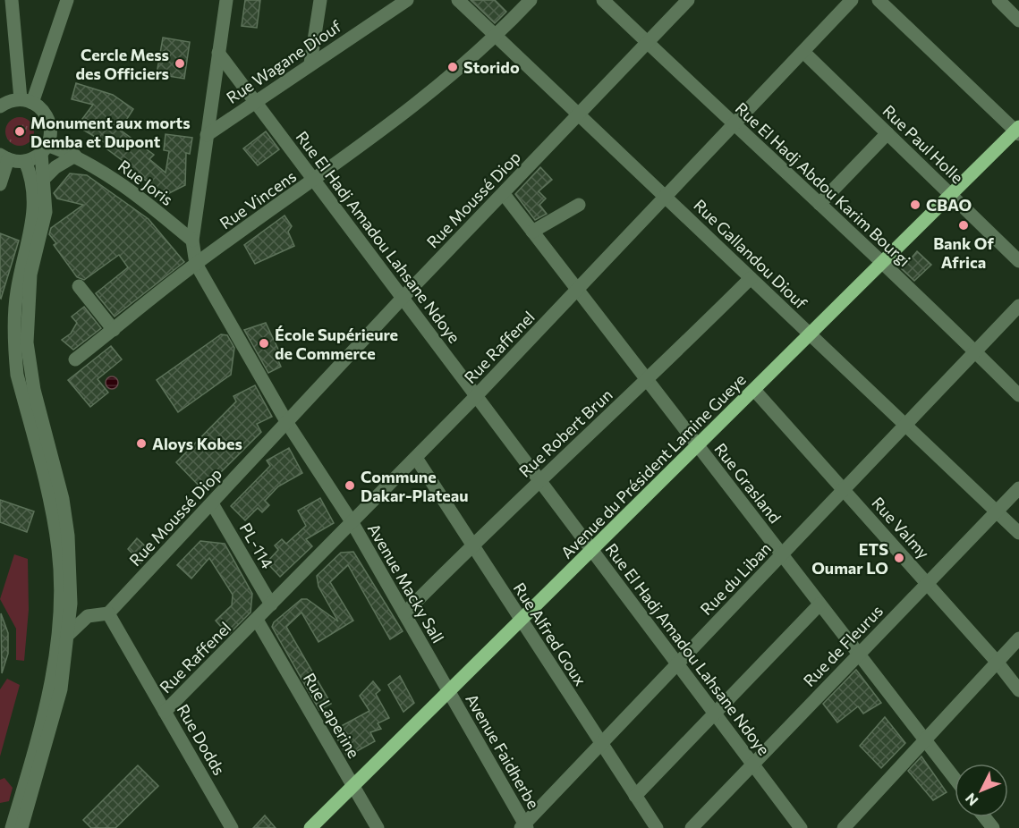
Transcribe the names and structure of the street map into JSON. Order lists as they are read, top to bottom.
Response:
{
  "streets": {
    "main road": ["Avenue du Président Lamine Gueye"],
    "street": [
      "Rue Wagane Diouf",
      "Rue Paul Holle",
      "Rue Joris",
      "Rue El Hadj Abdou Karim Bourgi",
      "Rue Vincens",
      "Rue Moussé Diop",
      "Rue El Hadj Amadou Lahsane Ndoye",
      "Rue Gallandou Diouf",
      "Rue Raffenel",
      "Rue Robert Brun",
      "Rue Grasland",
      "Rue Valmy",
      "PL-114",
      "Rue du Liban",
      "Avenue Macky Sall",
      "Rue Alfred Goux",
      "Rue de Fleurus",
      "Rue Laperine",
      "Rue Dodds",
      "Avenue Faidherbe"
    ]
  },
  "crossings": [
    ["Rue Wagane Diouf", "Rue El Hadj Amadou Lahsane Ndoye"],
    ["Rue Wagane Diouf", "Avenue Macky Sall"],
    ["Rue Paul Holle", "Rue Raffenel"],
    ["Rue Paul Holle", "Avenue du Président Lamine Gueye"],
    ["Rue Joris", "Avenue Macky Sall"],
    ["Rue El Hadj Abdou Karim Bourgi", "Rue Moussé Diop"],
    ["Rue El Hadj Abdou Karim Bourgi", "Rue Raffenel"],
    ["Rue El Hadj Abdou Karim Bourgi", "Avenue du Président Lamine Gueye"],
    ["Rue El Hadj Abdou Karim Bourgi", "Rue du Liban"],
    ["Rue Vincens", "Rue El Hadj Amadou Lahsane Ndoye"],
    ["Rue Vincens", "Rue Gallandou Diouf"],
    ["Rue Vincens", "Avenue Macky Sall"],
    ["Rue Moussé Diop", "Rue El Hadj Amadou Lahsane Ndoye"],
    ["Rue Moussé Diop", "Rue Gallandou Diouf"],
    ["Rue Moussé Diop", "Rue Grasland"],
    ["Rue Moussé Diop", "PL-114"],
    ["Rue Moussé Diop", "Avenue Macky Sall"],
    ["Rue Moussé Diop", "Rue Dodds"],
    ["Rue El Hadj Amadou Lahsane Ndoye", "Rue Raffenel"],
    ["Rue El Hadj Amadou Lahsane Ndoye", "Rue Robert Brun"],
    ["Rue El Hadj Amadou Lahsane Ndoye", "Avenue du Président Lamine Gueye"],
    ["Rue El Hadj Amadou Lahsane Ndoye", "Rue du Liban"],
    ["Rue El Hadj Amadou Lahsane Ndoye", "Avenue Macky Sall"],
    ["Rue El Hadj Amadou Lahsane Ndoye", "Rue de Fleurus"],
    ["Rue Gallandou Diouf", "Rue Raffenel"],
    ["Rue Gallandou Diouf", "Rue Robert Brun"],
    ["Rue Gallandou Diouf", "Avenue du Président Lamine Gueye"],
    ["Rue Gallandou Diouf", "Rue du Liban"],
    ["Rue Gallandou Diouf", "Rue de Fleurus"],
    ["Rue Raffenel", "Rue Grasland"],
    ["Rue Raffenel", "PL-114"],
    ["Rue Raffenel", "Avenue Macky Sall"],
    ["Rue Raffenel", "Rue Alfred Goux"],
    ["Rue Raffenel", "Rue Laperine"],
    ["Rue Raffenel", "Rue Dodds"],
    ["Rue Robert Brun", "Rue Grasland"],
    ["Rue Robert Brun", "Avenue Macky Sall"],
    ["Rue Robert Brun", "Rue Alfred Goux"],
    ["Avenue du Président Lamine Gueye", "Rue Grasland"],
    ["Avenue du Président Lamine Gueye", "Rue Valmy"],
    ["Avenue du Président Lamine Gueye", "Avenue Macky Sall"],
    ["Avenue du Président Lamine Gueye", "Rue Alfred Goux"],
    ["Avenue du Président Lamine Gueye", "Rue Laperine"],
    ["Avenue du Président Lamine Gueye", "Avenue Faidherbe"],
    ["Rue Grasland", "Rue du Liban"],
    ["Rue Grasland", "Rue de Fleurus"],
    ["Rue Valmy", "Rue du Liban"],
    ["Rue Valmy", "Rue de Fleurus"],
    ["Rue du Liban", "Rue Alfred Goux"],
    ["Rue du Liban", "Avenue Faidherbe"],
    ["Avenue Macky Sall", "Avenue Faidherbe"]
  ],
  "places": [
    "Cercle Mess des Officiers",
    "Storido",
    "Monument aux morts Demba et Dupont",
    "CBAO",
    "Bank Of Africa",
    "École Supérieure de Commerce",
    "Aloys Kobes",
    "Commune Dakar-Plateau",
    "ETS Oumar LO"
  ],
  "north": "bottom left"
}
